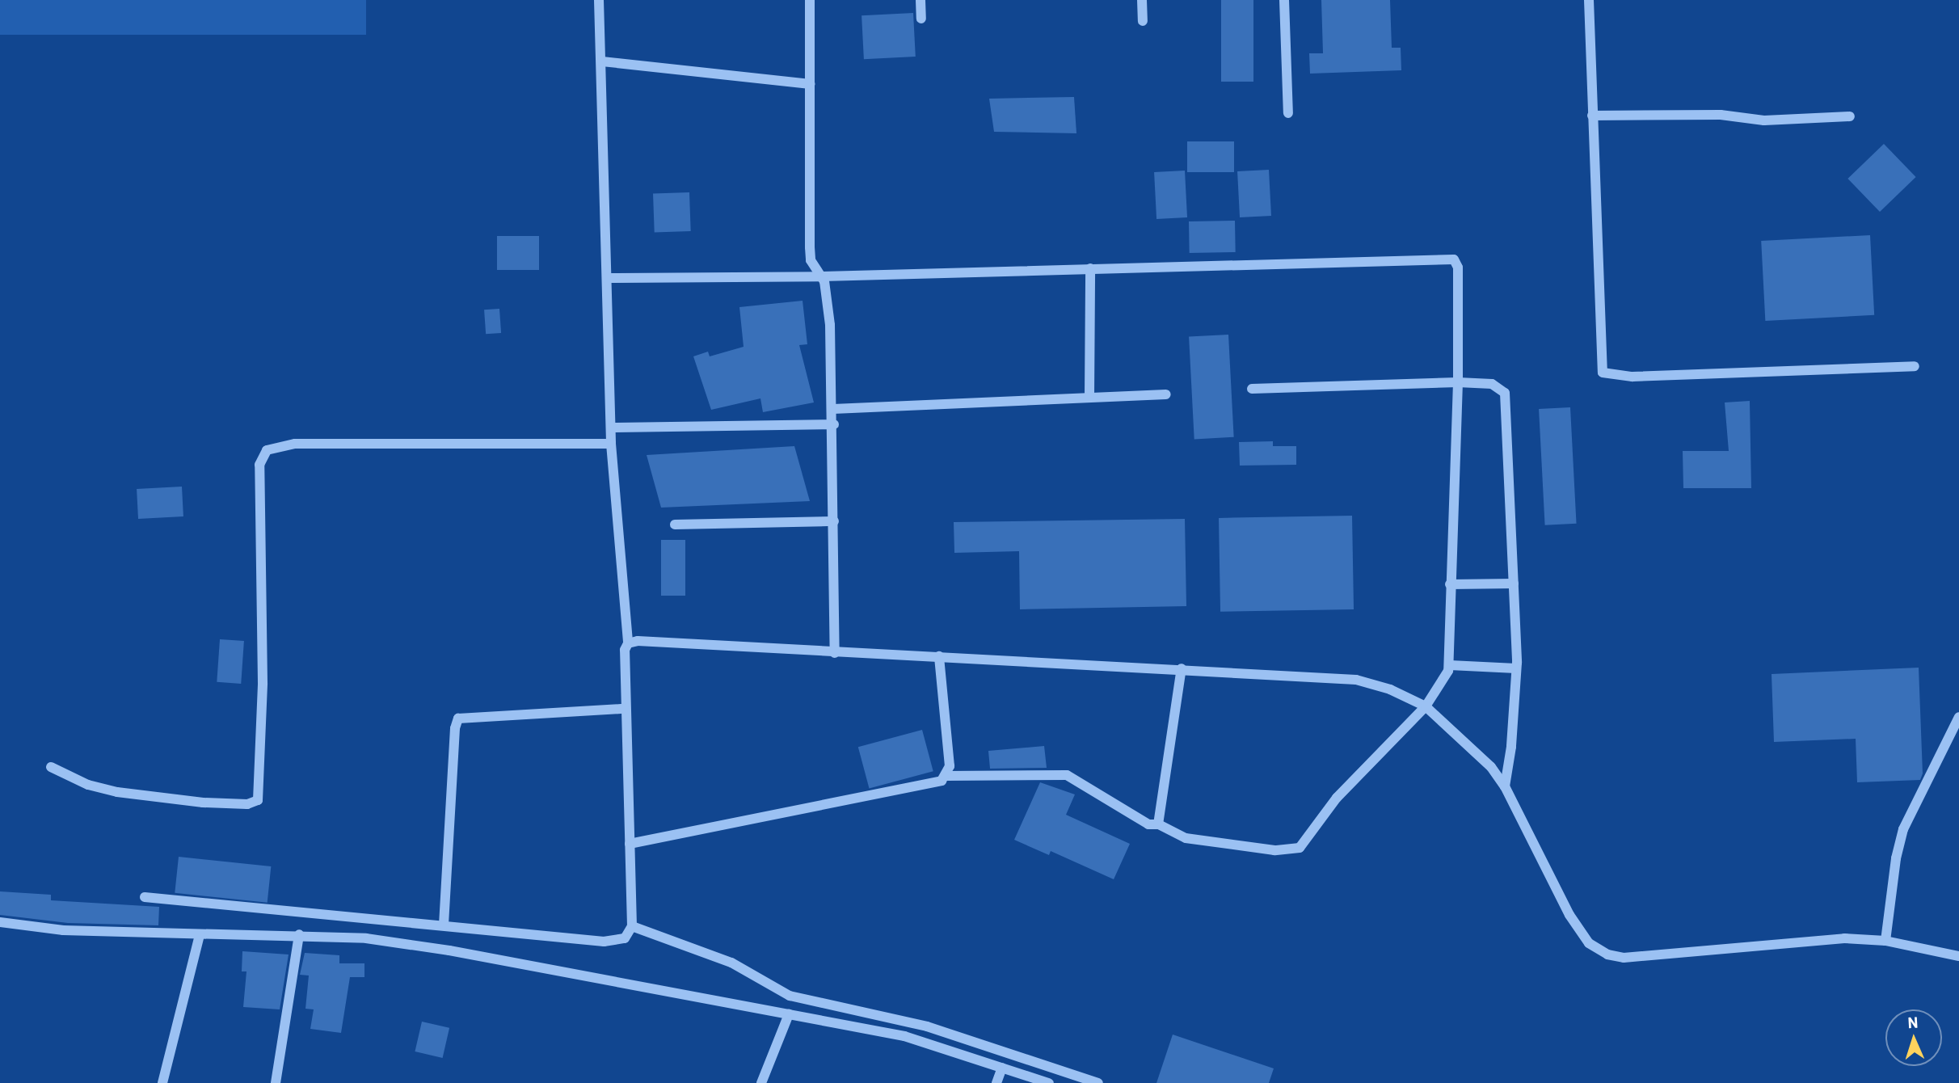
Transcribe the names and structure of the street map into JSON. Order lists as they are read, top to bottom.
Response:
{
  "north": "top"
}
